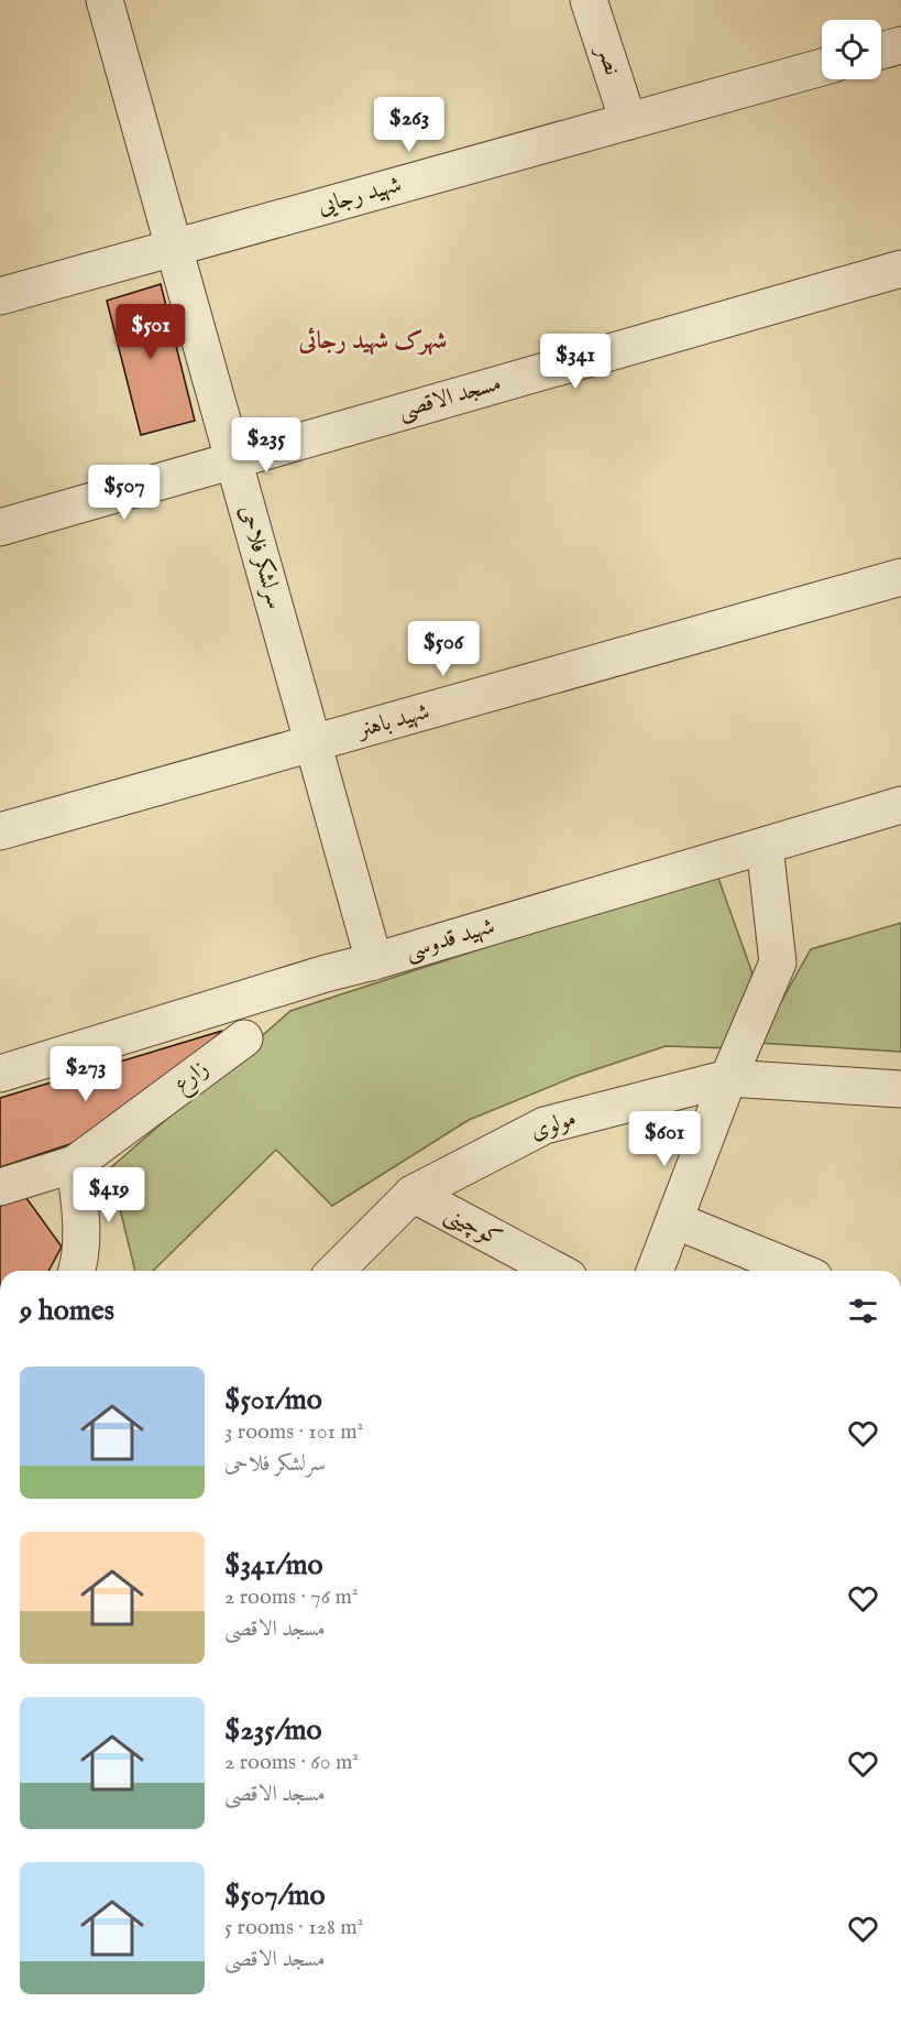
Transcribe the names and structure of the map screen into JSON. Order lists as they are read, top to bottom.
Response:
{
  "streets": {
    "street": [
      "نصر",
      "شهید رجایی",
      "مسجد الاقصی",
      "سرلشکر فلاحی",
      "شهید باهنر",
      "شهید قدوسی",
      "زارع",
      "مولوی",
      "کوچینی"
    ]
  },
  "crossings": [
    ["نصر", "شهید رجایی"],
    ["شهید رجایی", "سرلشکر فلاحی"],
    ["مسجد الاقصی", "سرلشکر فلاحی"],
    ["سرلشکر فلاحی", "شهید باهنر"],
    ["سرلشکر فلاحی", "شهید قدوسی"],
    ["مولوی", "کوچینی"]
  ],
  "districts": ["شهرک شهید رجائی"],
  "page": {
    "price": [
      "$263",
      "$501",
      "$341",
      "$235",
      "$507",
      "$506",
      "$273",
      "$601",
      "$419"
    ],
    "heading": "9 homes",
    "list": [
      {
        "name": "$501/mo",
        "note": "3 rooms · 101 m² · سرلشکر فلاحی"
      },
      {
        "name": "$341/mo",
        "note": "2 rooms · 76 m² · مسجد الاقصی"
      },
      {
        "name": "$235/mo",
        "note": "2 rooms · 60 m² · مسجد الاقصی"
      },
      {
        "name": "$507/mo",
        "note": "5 rooms · 128 m² · مسجد الاقصی"
      }
    ]
  }
}
